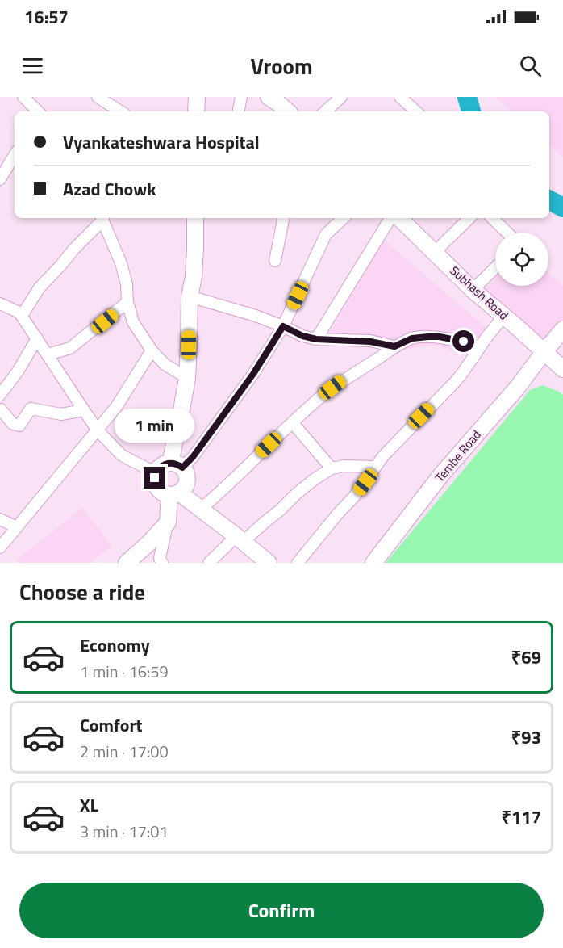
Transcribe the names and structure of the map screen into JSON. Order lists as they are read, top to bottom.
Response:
{
  "streets": {
    "main road": ["Subhash Road", "Tembe Road"]
  },
  "crossings": [
    ["Subhash Road", "Tembe Road"]
  ],
  "page": {
    "status": "16:57",
    "header": "Vroom",
    "banner": ["Vyankateshwara Hospital", "Azad Chowk"],
    "bubble": "1 min",
    "heading": "Choose a ride",
    "list": [
      {
        "name": "Economy",
        "note": "1 min · 16:59",
        "value": "₹69"
      },
      {
        "name": "Comfort",
        "note": "2 min · 17:00",
        "value": "₹93"
      },
      {
        "name": "XL",
        "note": "3 min · 17:01",
        "value": "₹117"
      }
    ],
    "buttons": "Confirm"
  }
}
